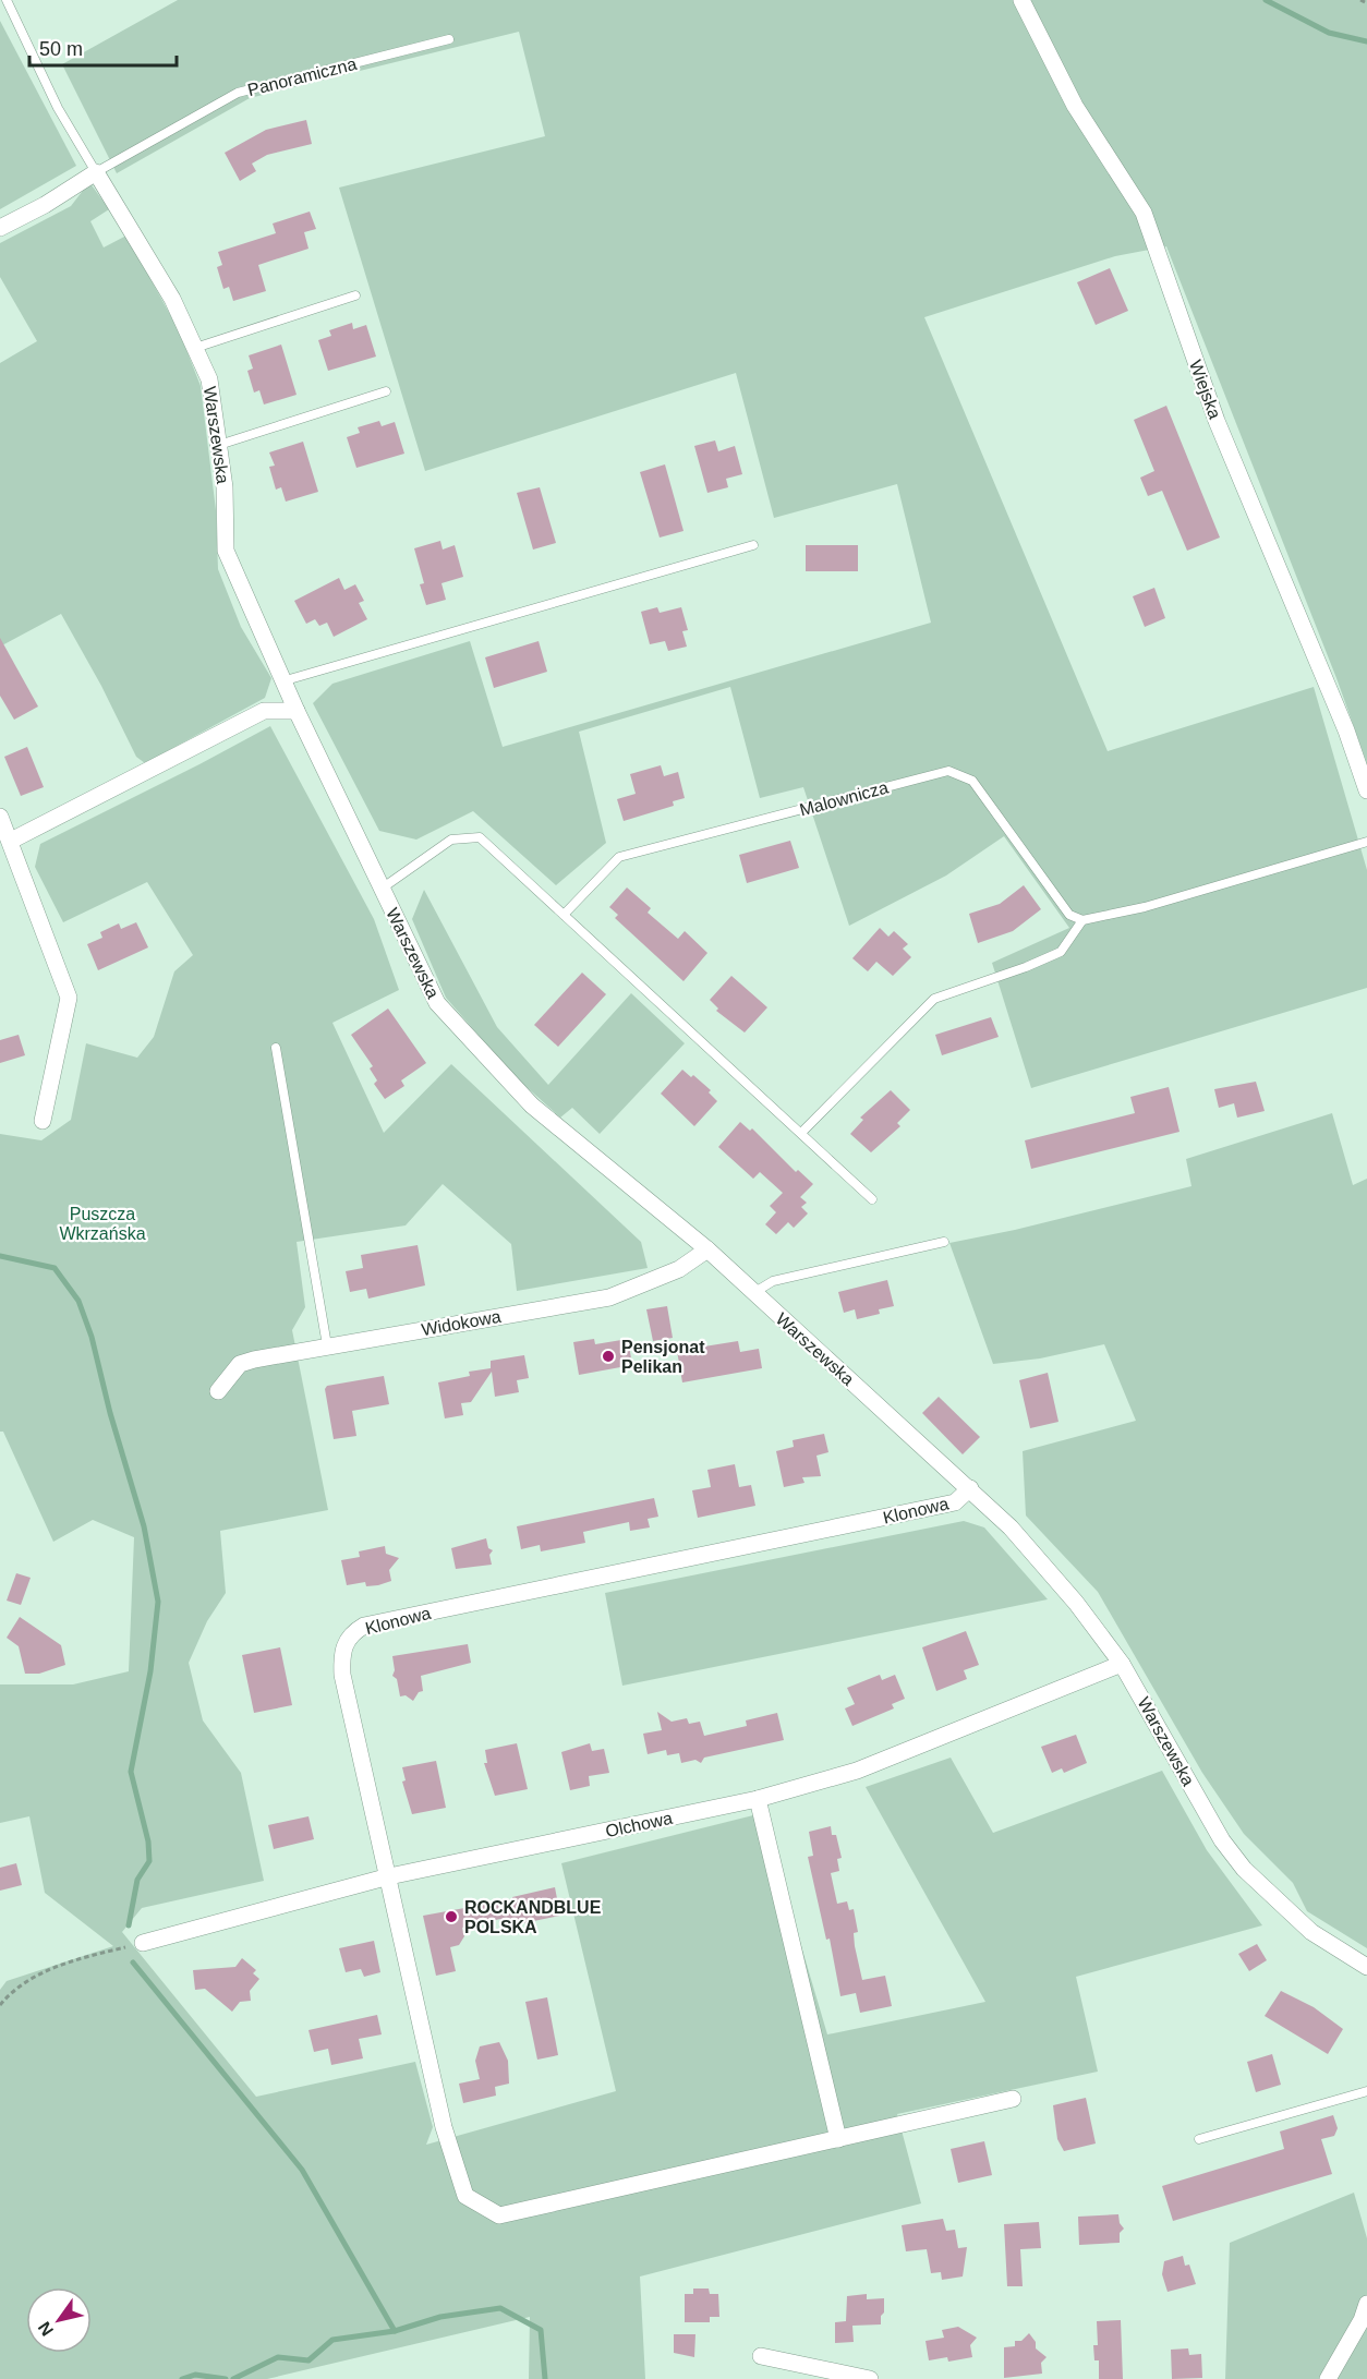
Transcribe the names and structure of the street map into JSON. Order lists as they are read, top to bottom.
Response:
{
  "streets": {
    "street": [
      "Wiejska",
      "Warszewska",
      "Widokowa",
      "Klonowa",
      "Olchowa"
    ],
    "lane": ["Panoramiczna", "Malownicza"]
  },
  "crossings": [
    ["Panoramiczna", "Warszewska"],
    ["Warszewska", "Widokowa"],
    ["Warszewska", "Klonowa"],
    ["Warszewska", "Olchowa"],
    ["Klonowa", "Olchowa"]
  ],
  "parks": ["Puszcza Wkrzańska"],
  "places": ["Pensjonat Pelikan", "ROCKANDBLUE POLSKA"],
  "scale_bar": "50 m",
  "north": "bottom left"
}
